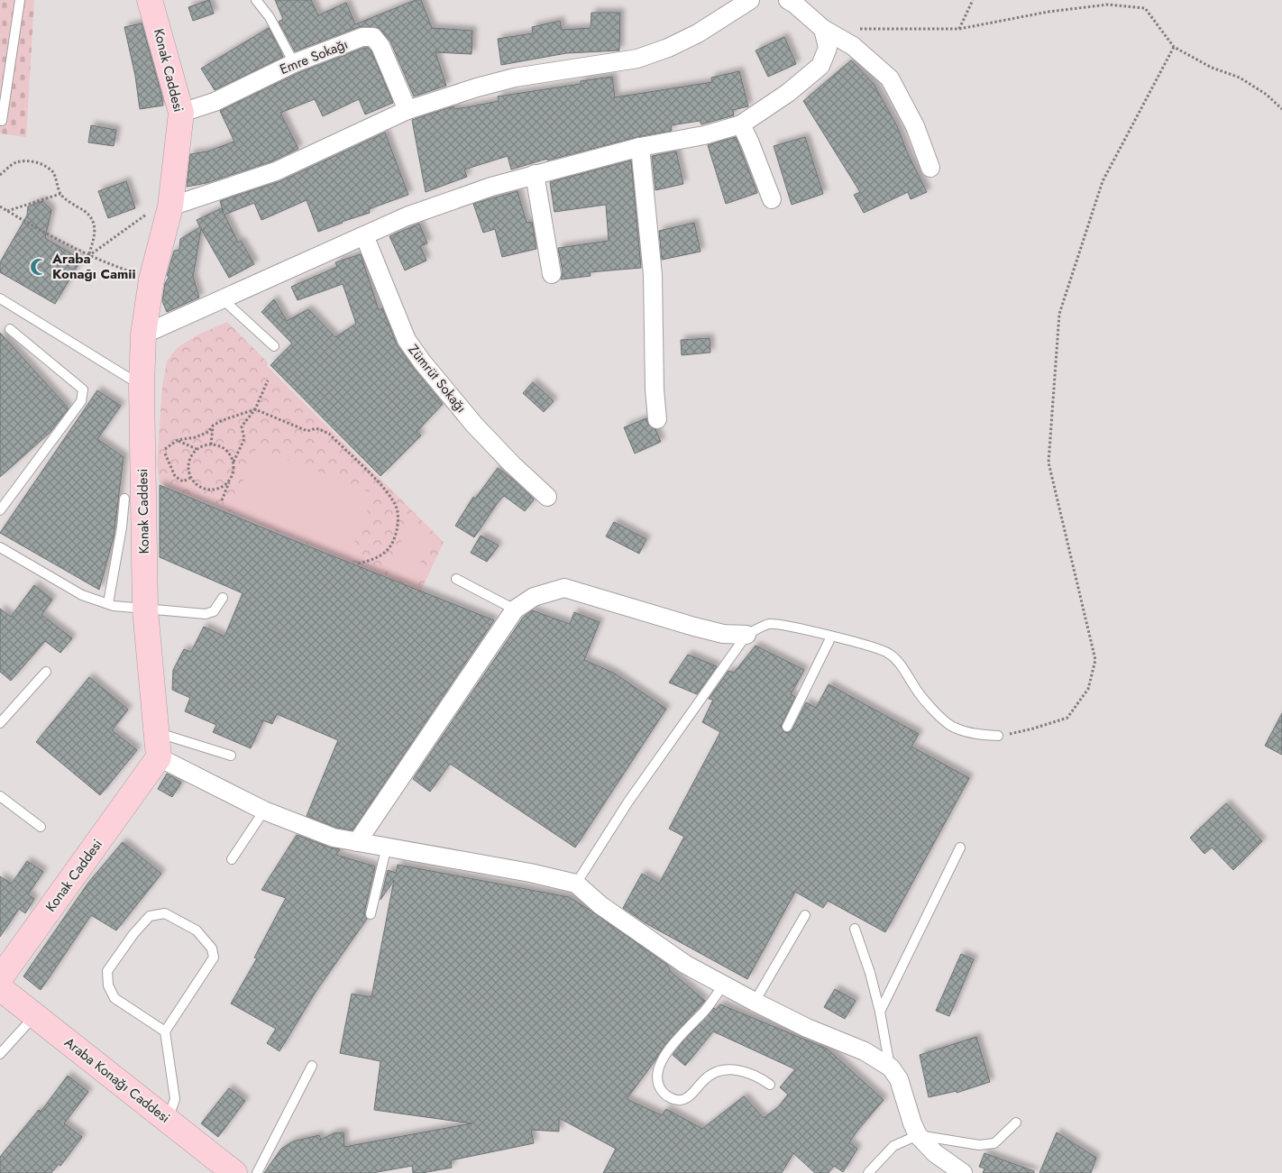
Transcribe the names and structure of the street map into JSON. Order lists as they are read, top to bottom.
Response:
{
  "streets": {
    "street": [
      "Emre Sokağı",
      "Konak Caddesi",
      "Zümrüt Sokağı",
      "Araba Konağı Caddesi"
    ]
  },
  "crossings": [
    ["Emre Sokağı", "Konak Caddesi"]
  ],
  "places": {
    "mosque": ["Araba Konağı Camii"]
  }
}
